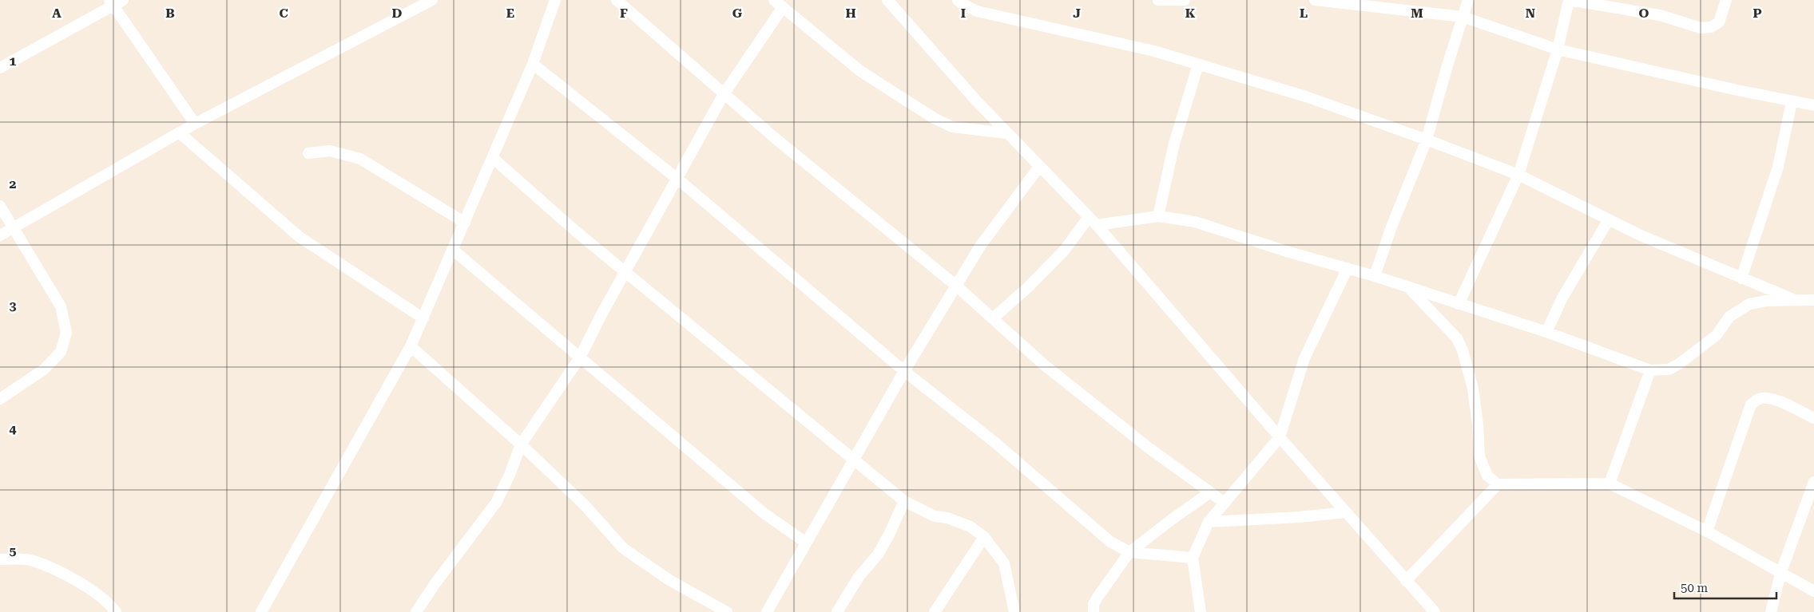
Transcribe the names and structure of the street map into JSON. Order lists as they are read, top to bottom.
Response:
{
  "scale_bar": "50 m",
  "grid": {
    "columns": [
      "A",
      "B",
      "C",
      "D",
      "E",
      "F",
      "G",
      "H",
      "I",
      "J",
      "K",
      "L",
      "M",
      "N",
      "O",
      "P"
    ],
    "rows": [
      "1",
      "2",
      "3",
      "4",
      "5"
    ]
  }
}
